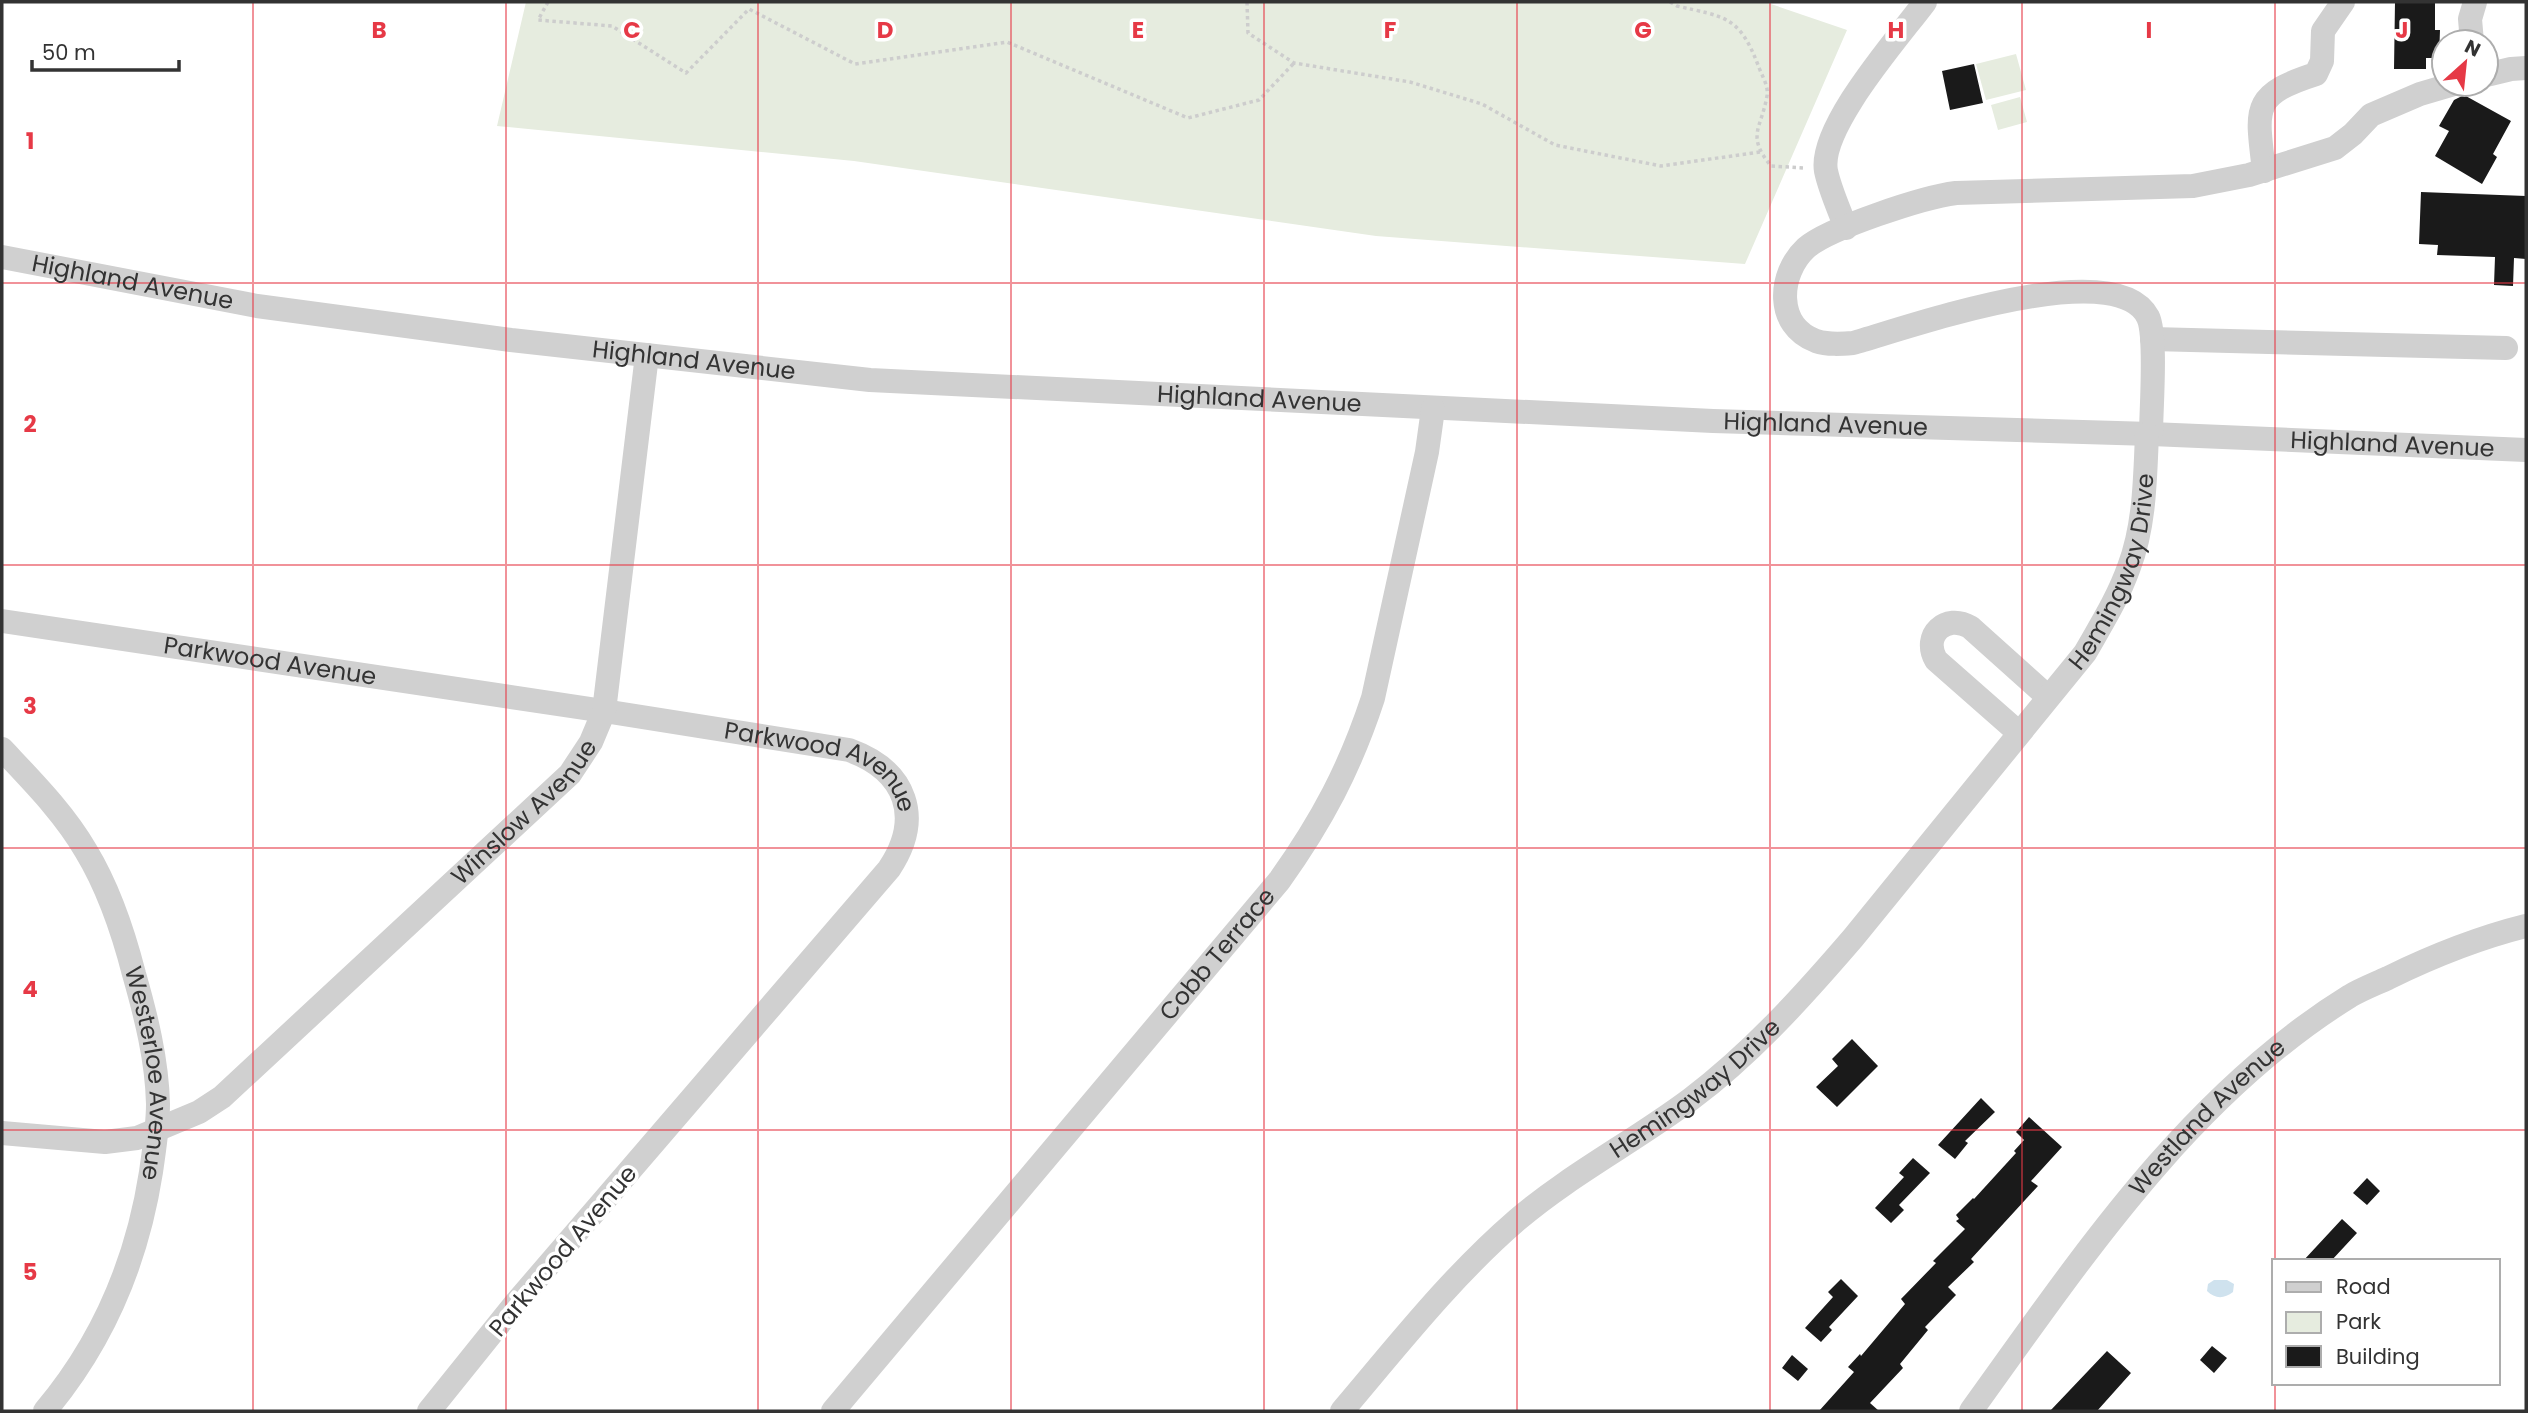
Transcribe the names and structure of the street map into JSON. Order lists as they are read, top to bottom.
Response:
{
  "streets": {
    "street": [
      "Highland Avenue",
      "Hemingway Drive",
      "Parkwood Avenue",
      "Winslow Avenue",
      "Cobb Terrace",
      "Westerloe Avenue",
      "Westland Avenue"
    ]
  },
  "crossings": [
    ["Highland Avenue", "Hemingway Drive"],
    ["Highland Avenue", "Winslow Avenue"],
    ["Highland Avenue", "Cobb Terrace"],
    ["Parkwood Avenue", "Winslow Avenue"],
    ["Winslow Avenue", "Westerloe Avenue"]
  ],
  "legend": ["Road", "Park", "Building"],
  "scale_bar": "50 m",
  "north": "top right",
  "grid": {
    "columns": [
      "B",
      "C",
      "D",
      "E",
      "F",
      "G",
      "H",
      "I",
      "J"
    ],
    "rows": [
      "1",
      "2",
      "3",
      "4",
      "5"
    ]
  }
}
